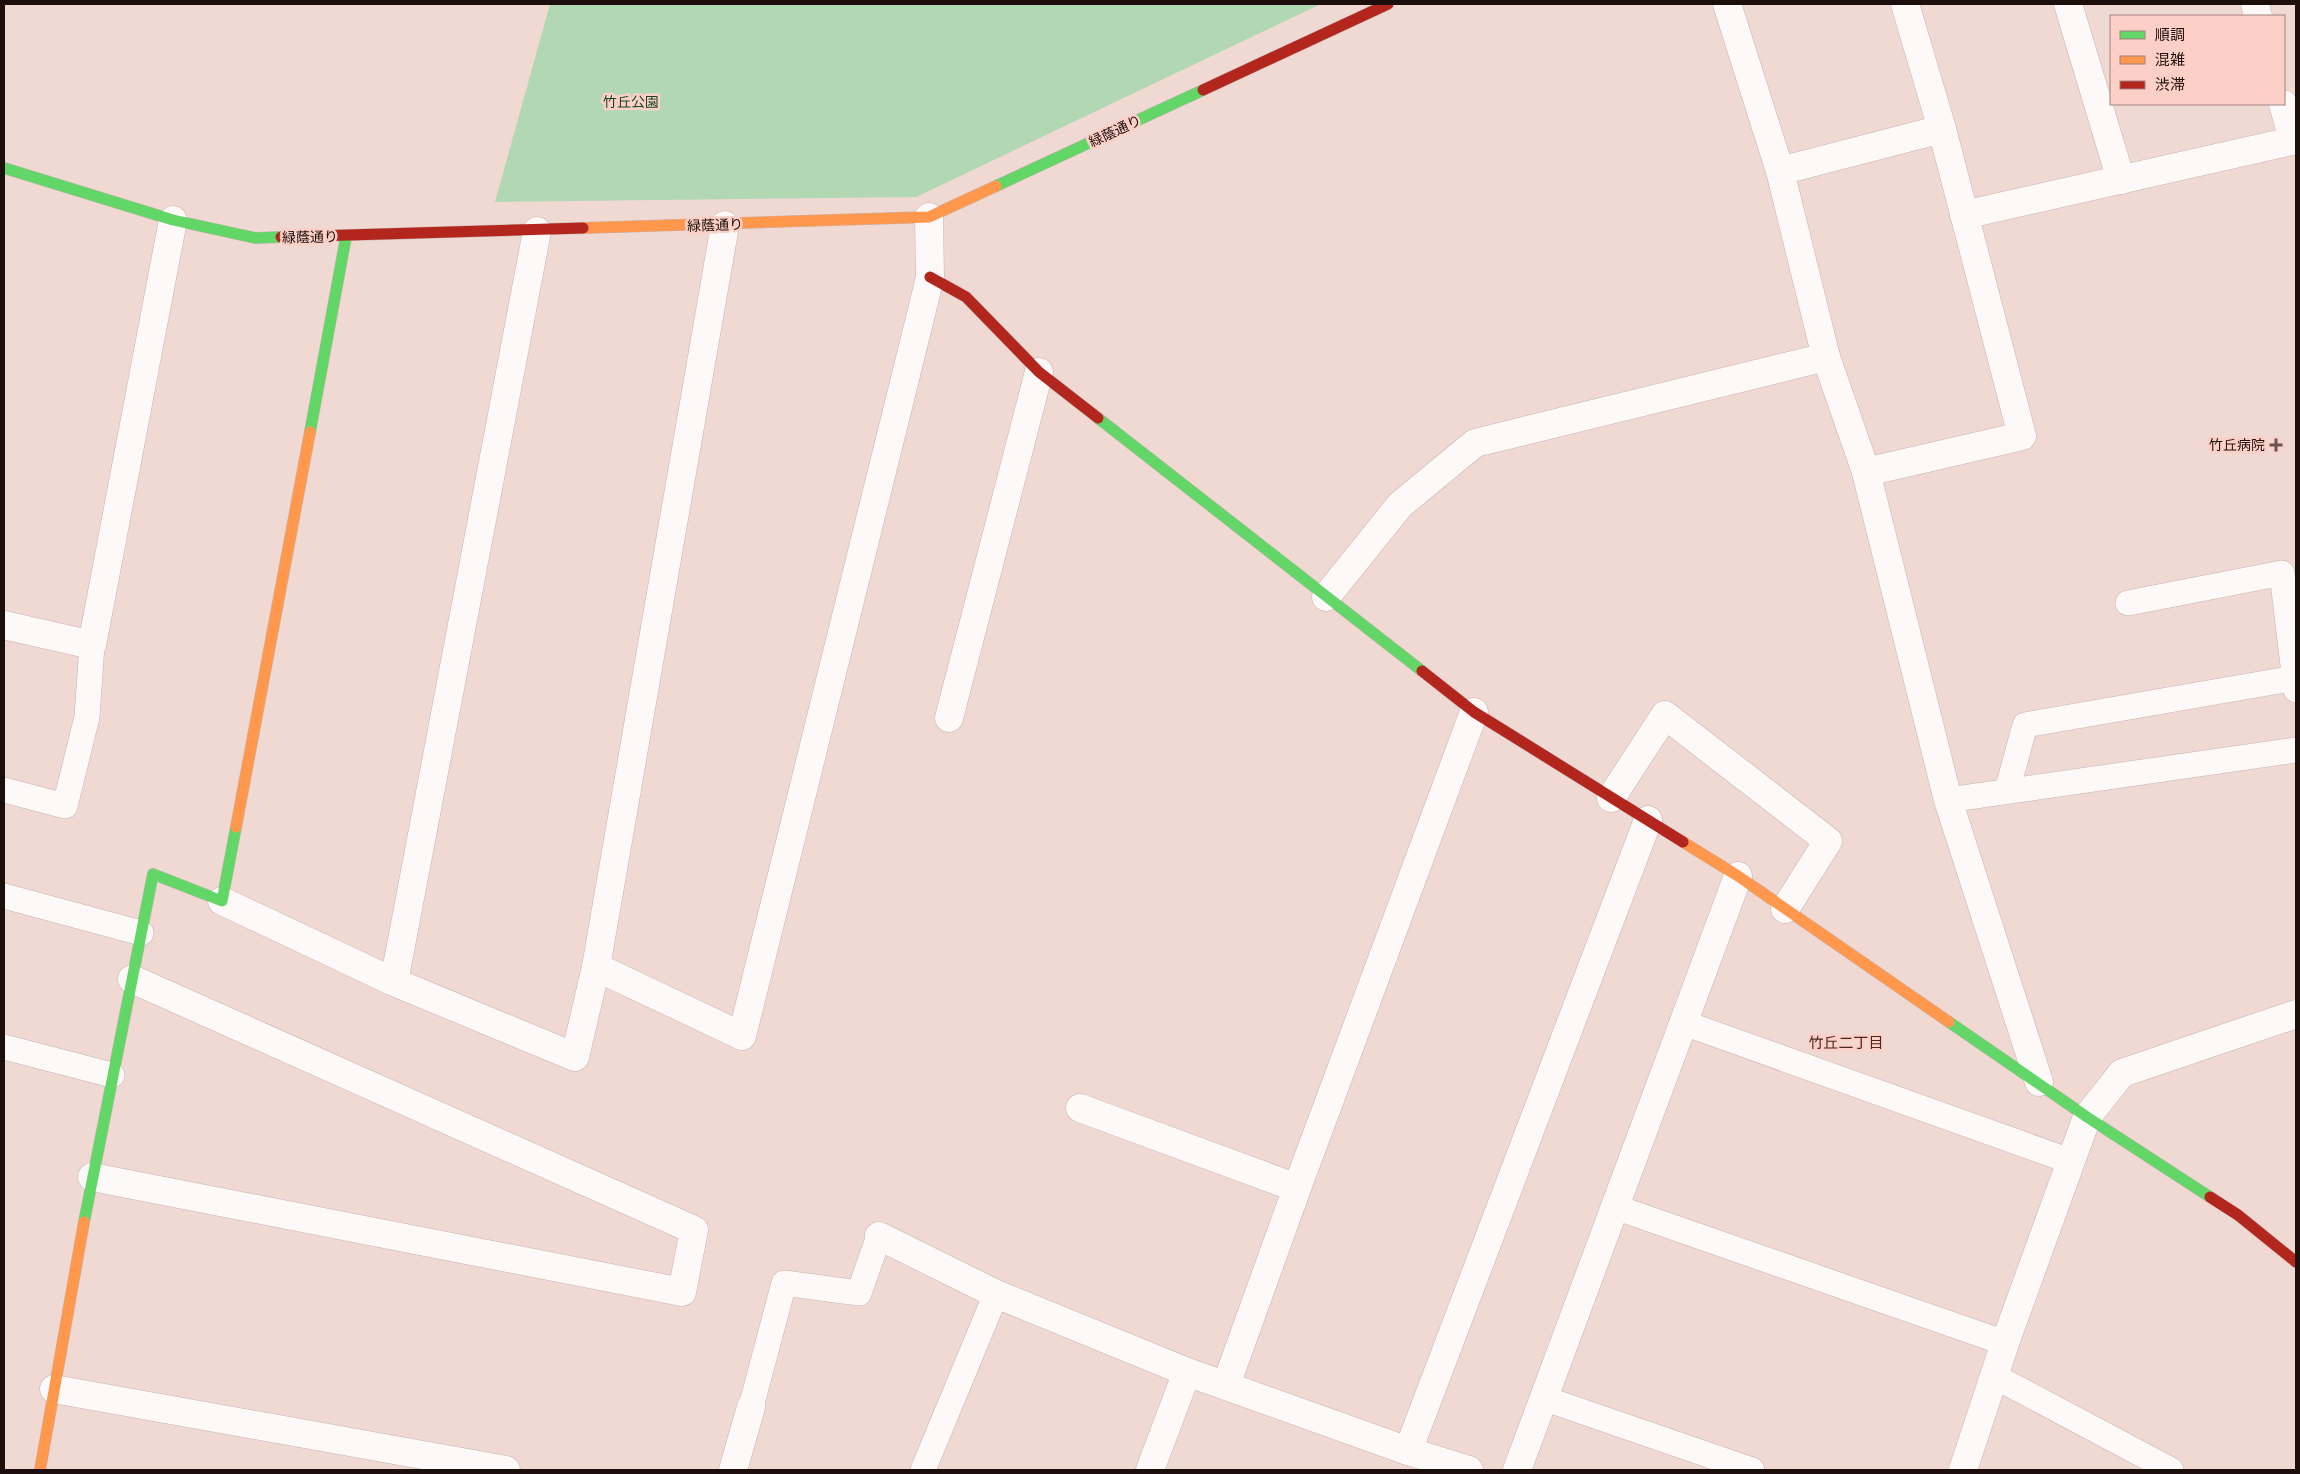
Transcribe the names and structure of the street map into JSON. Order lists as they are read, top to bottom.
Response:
{
  "streets": {
    "street": ["緑蔭通り"]
  },
  "districts": ["竹丘二丁目"],
  "parks": ["竹丘公園"],
  "places": {
    "health": ["竹丘病院"]
  },
  "legend": ["順調", "混雑", "渋滞"]
}
